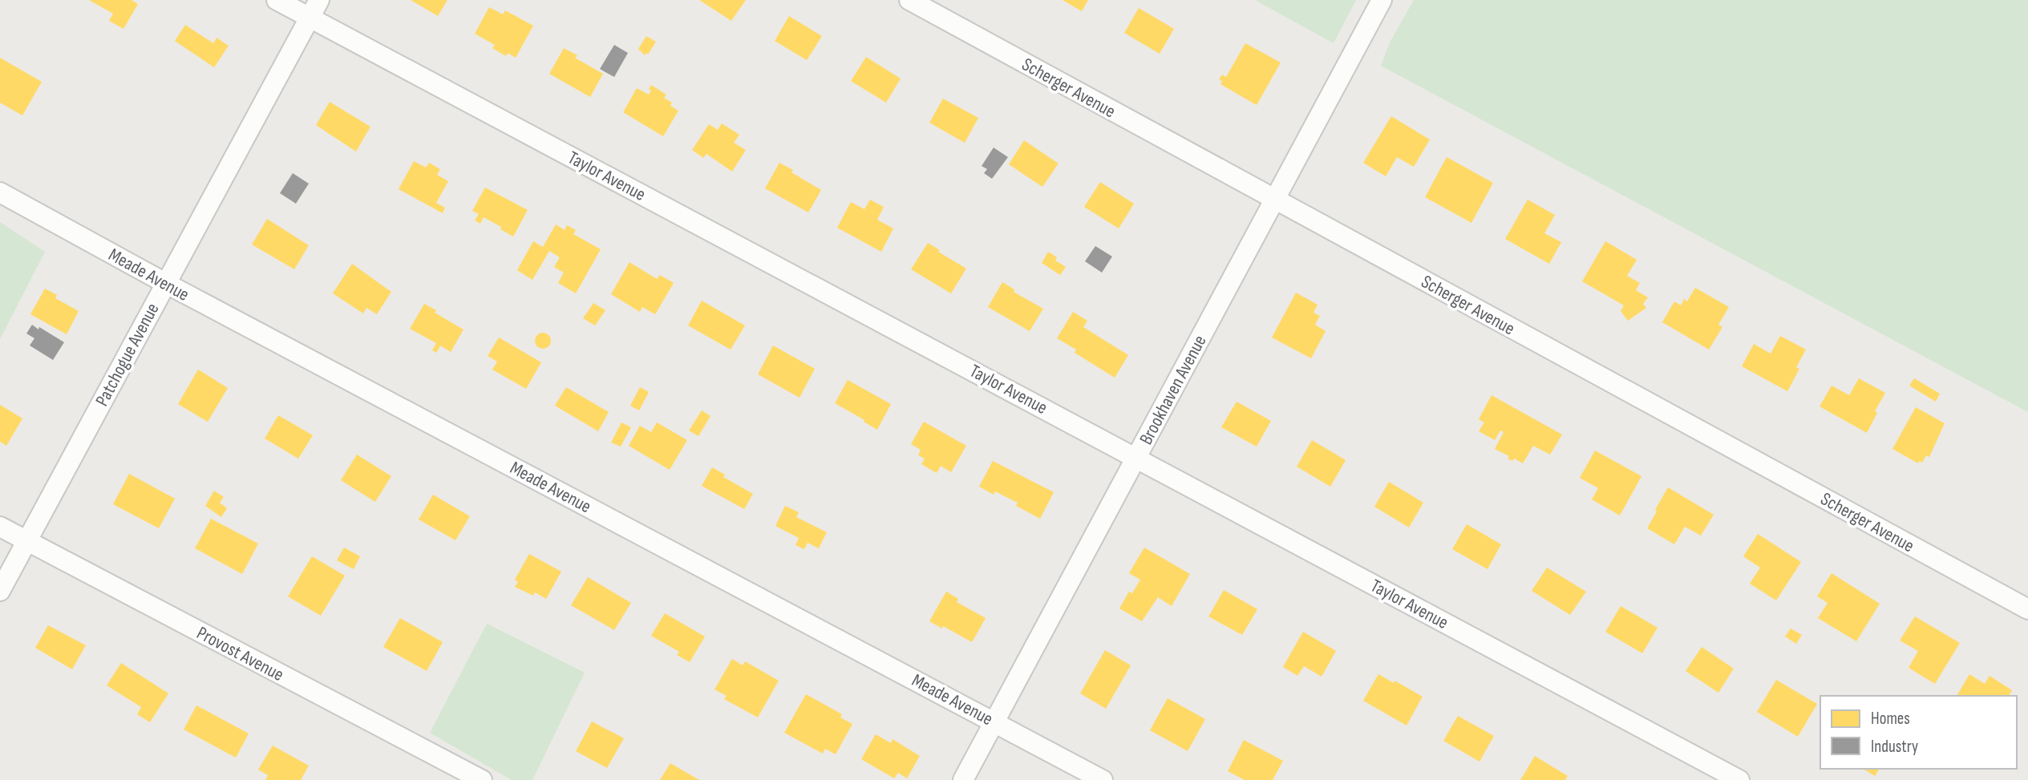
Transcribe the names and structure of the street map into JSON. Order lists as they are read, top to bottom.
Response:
{
  "streets": {
    "street": [
      "Scherger Avenue",
      "Taylor Avenue",
      "Meade Avenue",
      "Patchogue Avenue",
      "Brookhaven Avenue",
      "Provost Avenue"
    ]
  },
  "crossings": [
    ["Scherger Avenue", "Brookhaven Avenue"],
    ["Taylor Avenue", "Patchogue Avenue"],
    ["Taylor Avenue", "Brookhaven Avenue"],
    ["Meade Avenue", "Patchogue Avenue"],
    ["Meade Avenue", "Brookhaven Avenue"],
    ["Patchogue Avenue", "Provost Avenue"]
  ],
  "legend": ["Homes", "Industry"]
}
